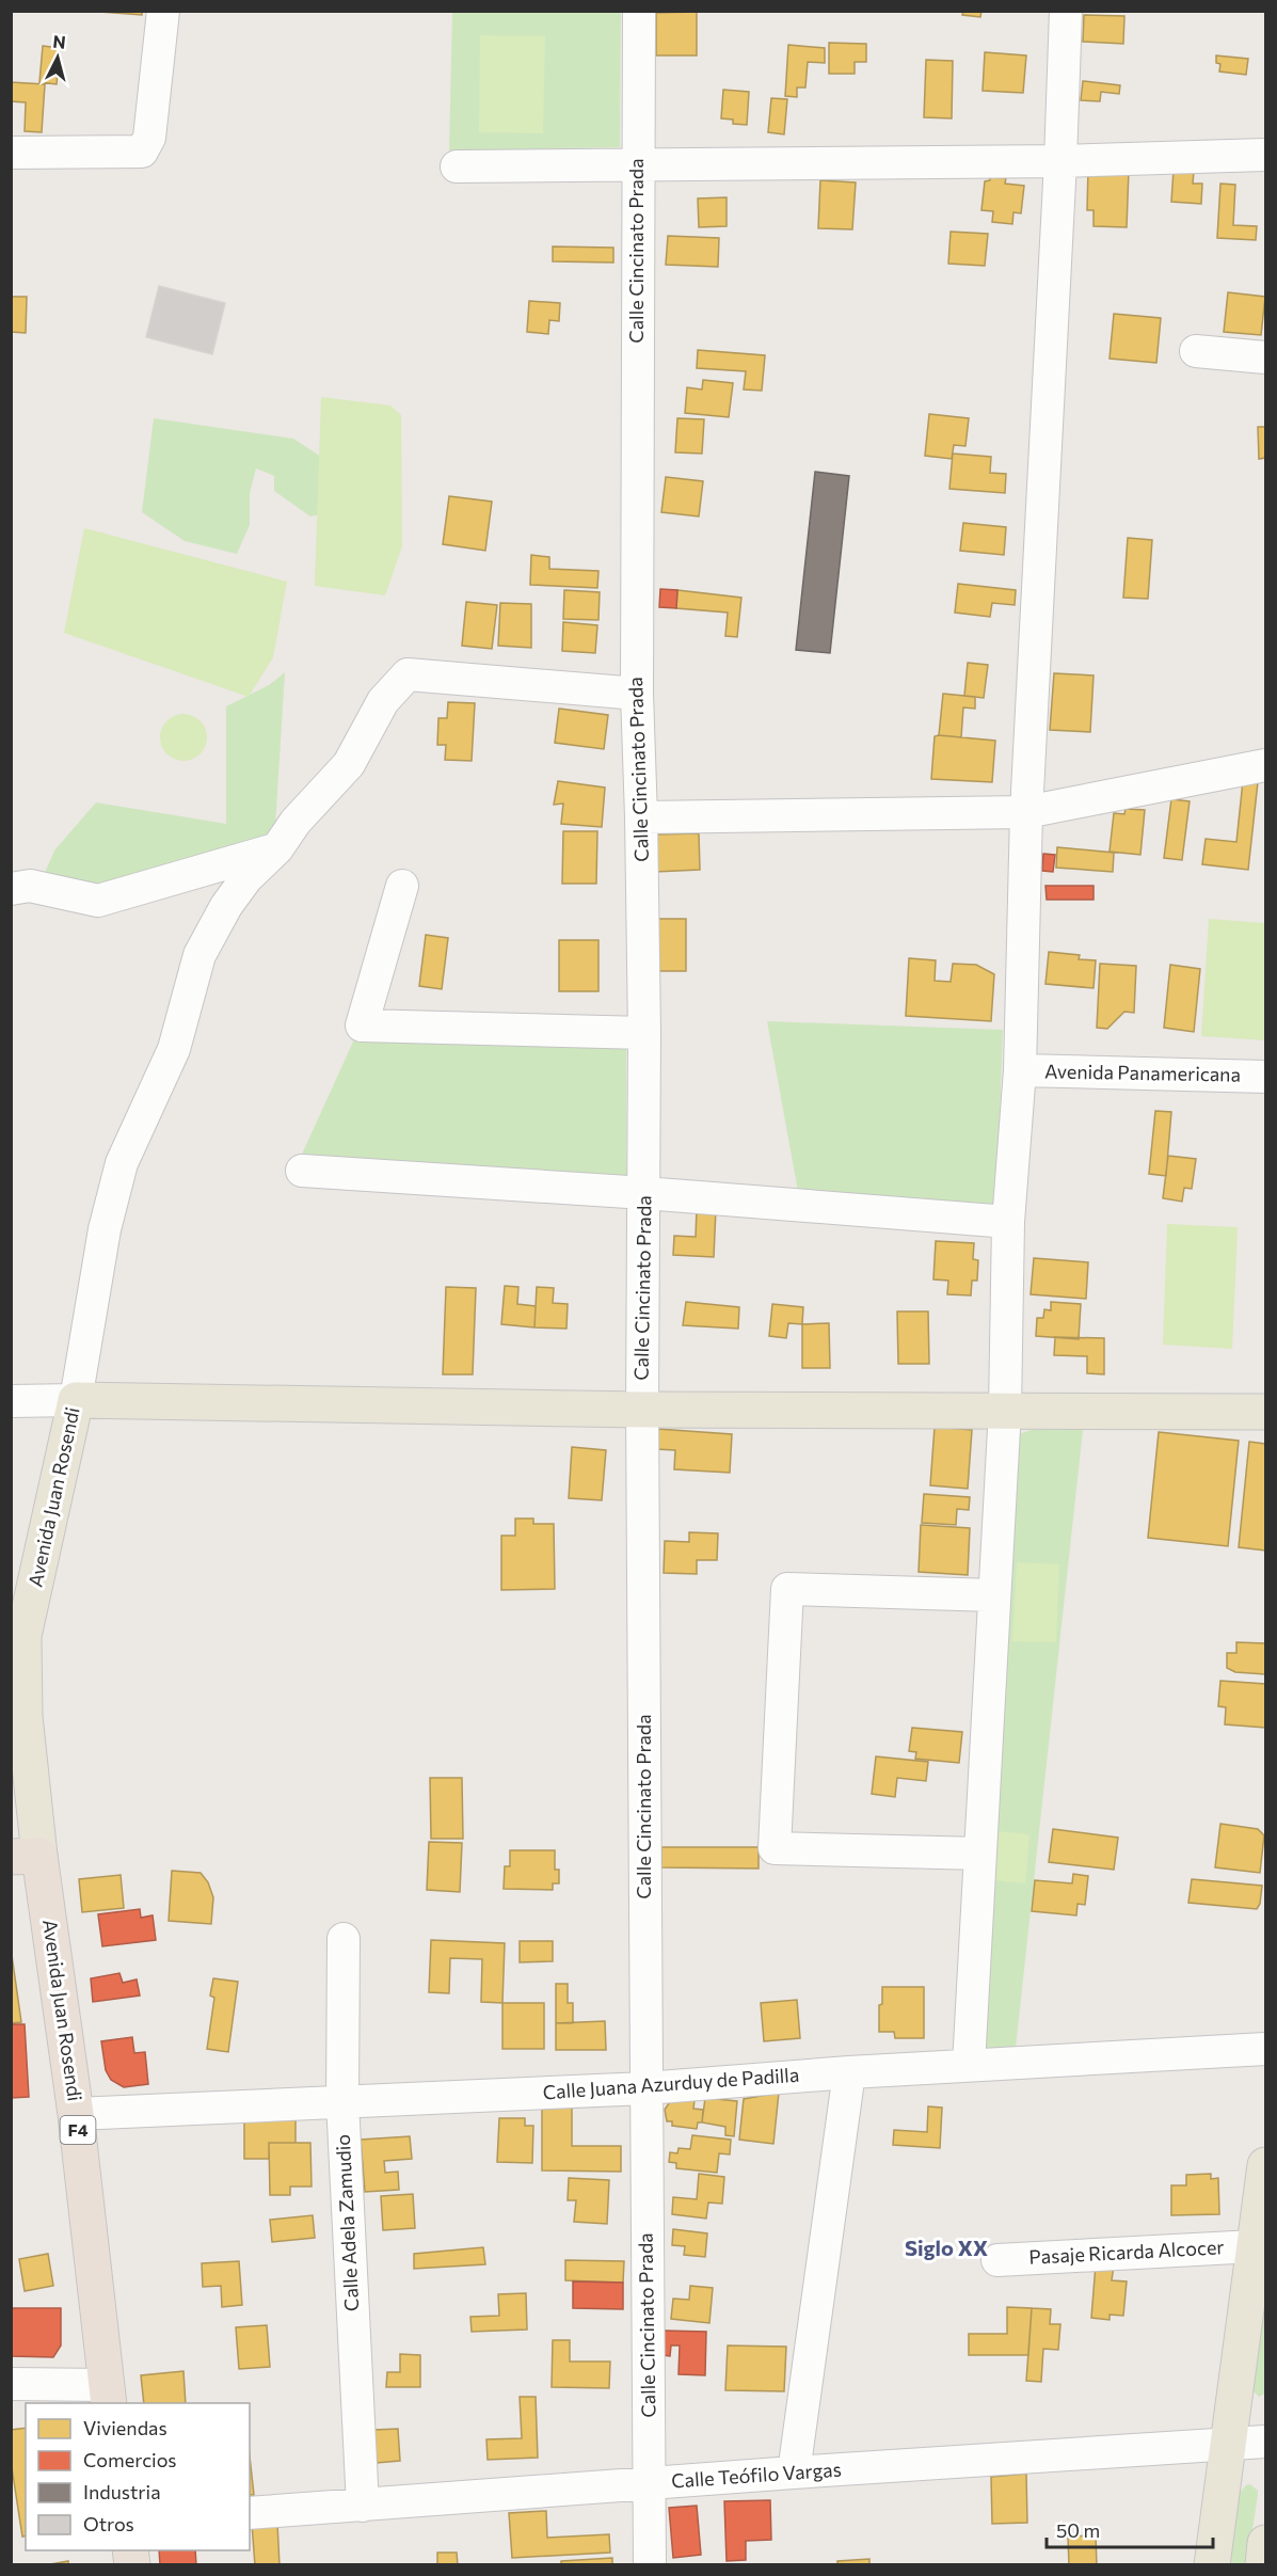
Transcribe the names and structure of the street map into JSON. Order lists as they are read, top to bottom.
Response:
{
  "streets": {
    "highway": ["Avenida Juan Rosendi", "F4"],
    "street": [
      "Calle Cincinato Prada",
      "Avenida Panamericana",
      "Calle Juana Azurduy de Padilla",
      "Calle Adela Zamudio",
      "Pasaje Ricarda Alcocer",
      "Calle Teófilo Vargas"
    ]
  },
  "crossings": [
    ["Calle Cincinato Prada", "Avenida Juan Rosendi"],
    ["Calle Cincinato Prada", "Calle Juana Azurduy de Padilla"],
    ["Calle Cincinato Prada", "Calle Teófilo Vargas"],
    ["Avenida Juan Rosendi", "Calle Juana Azurduy de Padilla"],
    ["Calle Juana Azurduy de Padilla", "Calle Adela Zamudio"],
    ["Calle Adela Zamudio", "Calle Teófilo Vargas"]
  ],
  "districts": ["Siglo XX"],
  "legend": [
    "Viviendas",
    "Comercios",
    "Industria",
    "Otros"
  ],
  "scale_bar": "50 m",
  "north": "top"
}
